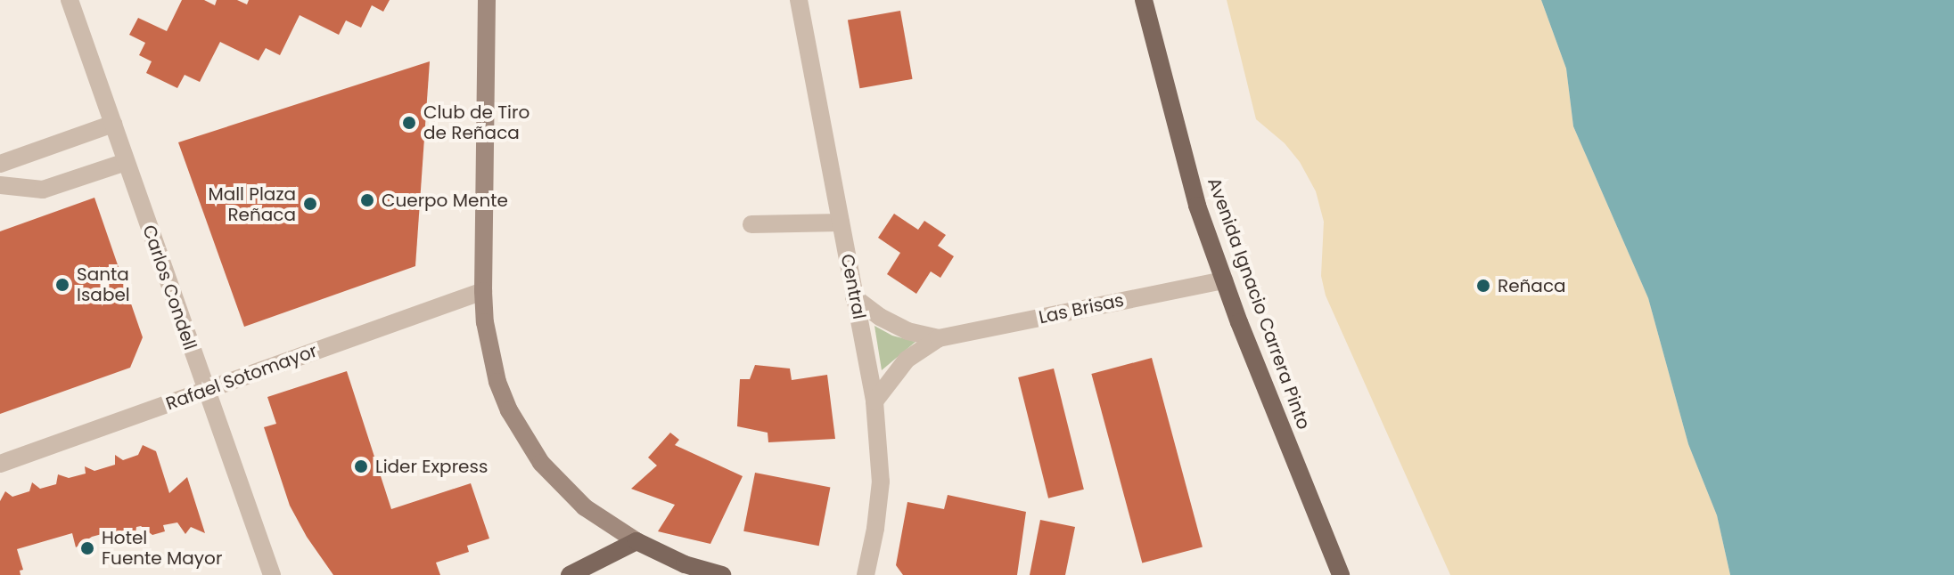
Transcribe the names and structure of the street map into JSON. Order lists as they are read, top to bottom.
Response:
{
  "streets": {
    "main road": ["Avenida Ignacio Carrera Pinto"],
    "street": [
      "Central",
      "Carlos Condell",
      "Las Brisas",
      "Rafael Sotomayor"
    ]
  },
  "crossings": [
    ["Central", "Las Brisas"],
    ["Carlos Condell", "Rafael Sotomayor"],
    ["Avenida Ignacio Carrera Pinto", "Las Brisas"]
  ],
  "places": [
    "Club de Tiro de Reñaca",
    "Cuerpo Mente",
    "Mall Plaza Reñaca",
    "Santa Isabel",
    "Reñaca",
    "Lider Express",
    "Hotel Fuente Mayor"
  ]
}
